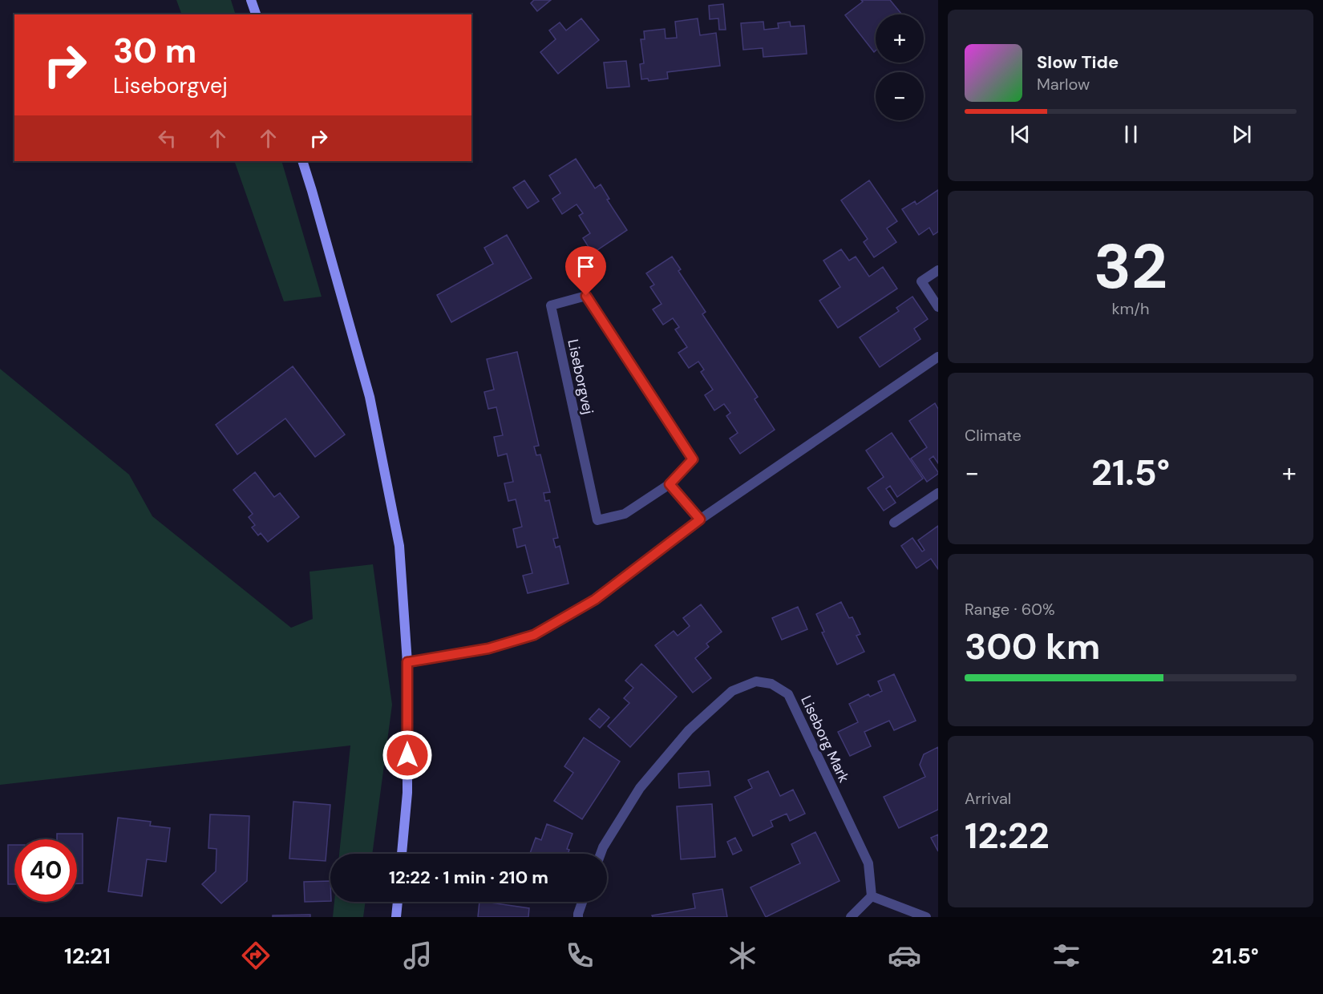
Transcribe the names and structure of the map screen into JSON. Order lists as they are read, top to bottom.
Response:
{
  "streets": {
    "street": ["Liseborgvej", "Liseborg Mark"]
  },
  "page": {
    "map_buttons": ["+", "−"],
    "turn": ["30 m", "Liseborgvej"],
    "song": ["Slow Tide", "Marlow"],
    "tile": [
      ["32", "km/h"],
      "Climate",
      ["Range · 60%", "300 km"],
      ["Arrival", "12:22"]
    ],
    "heat": ["−", "21.5°", "+"],
    "limit": "40",
    "trip": "12:22 · 1 min · 210 m",
    "tabs": ["12:21", "21.5°"]
  }
}
